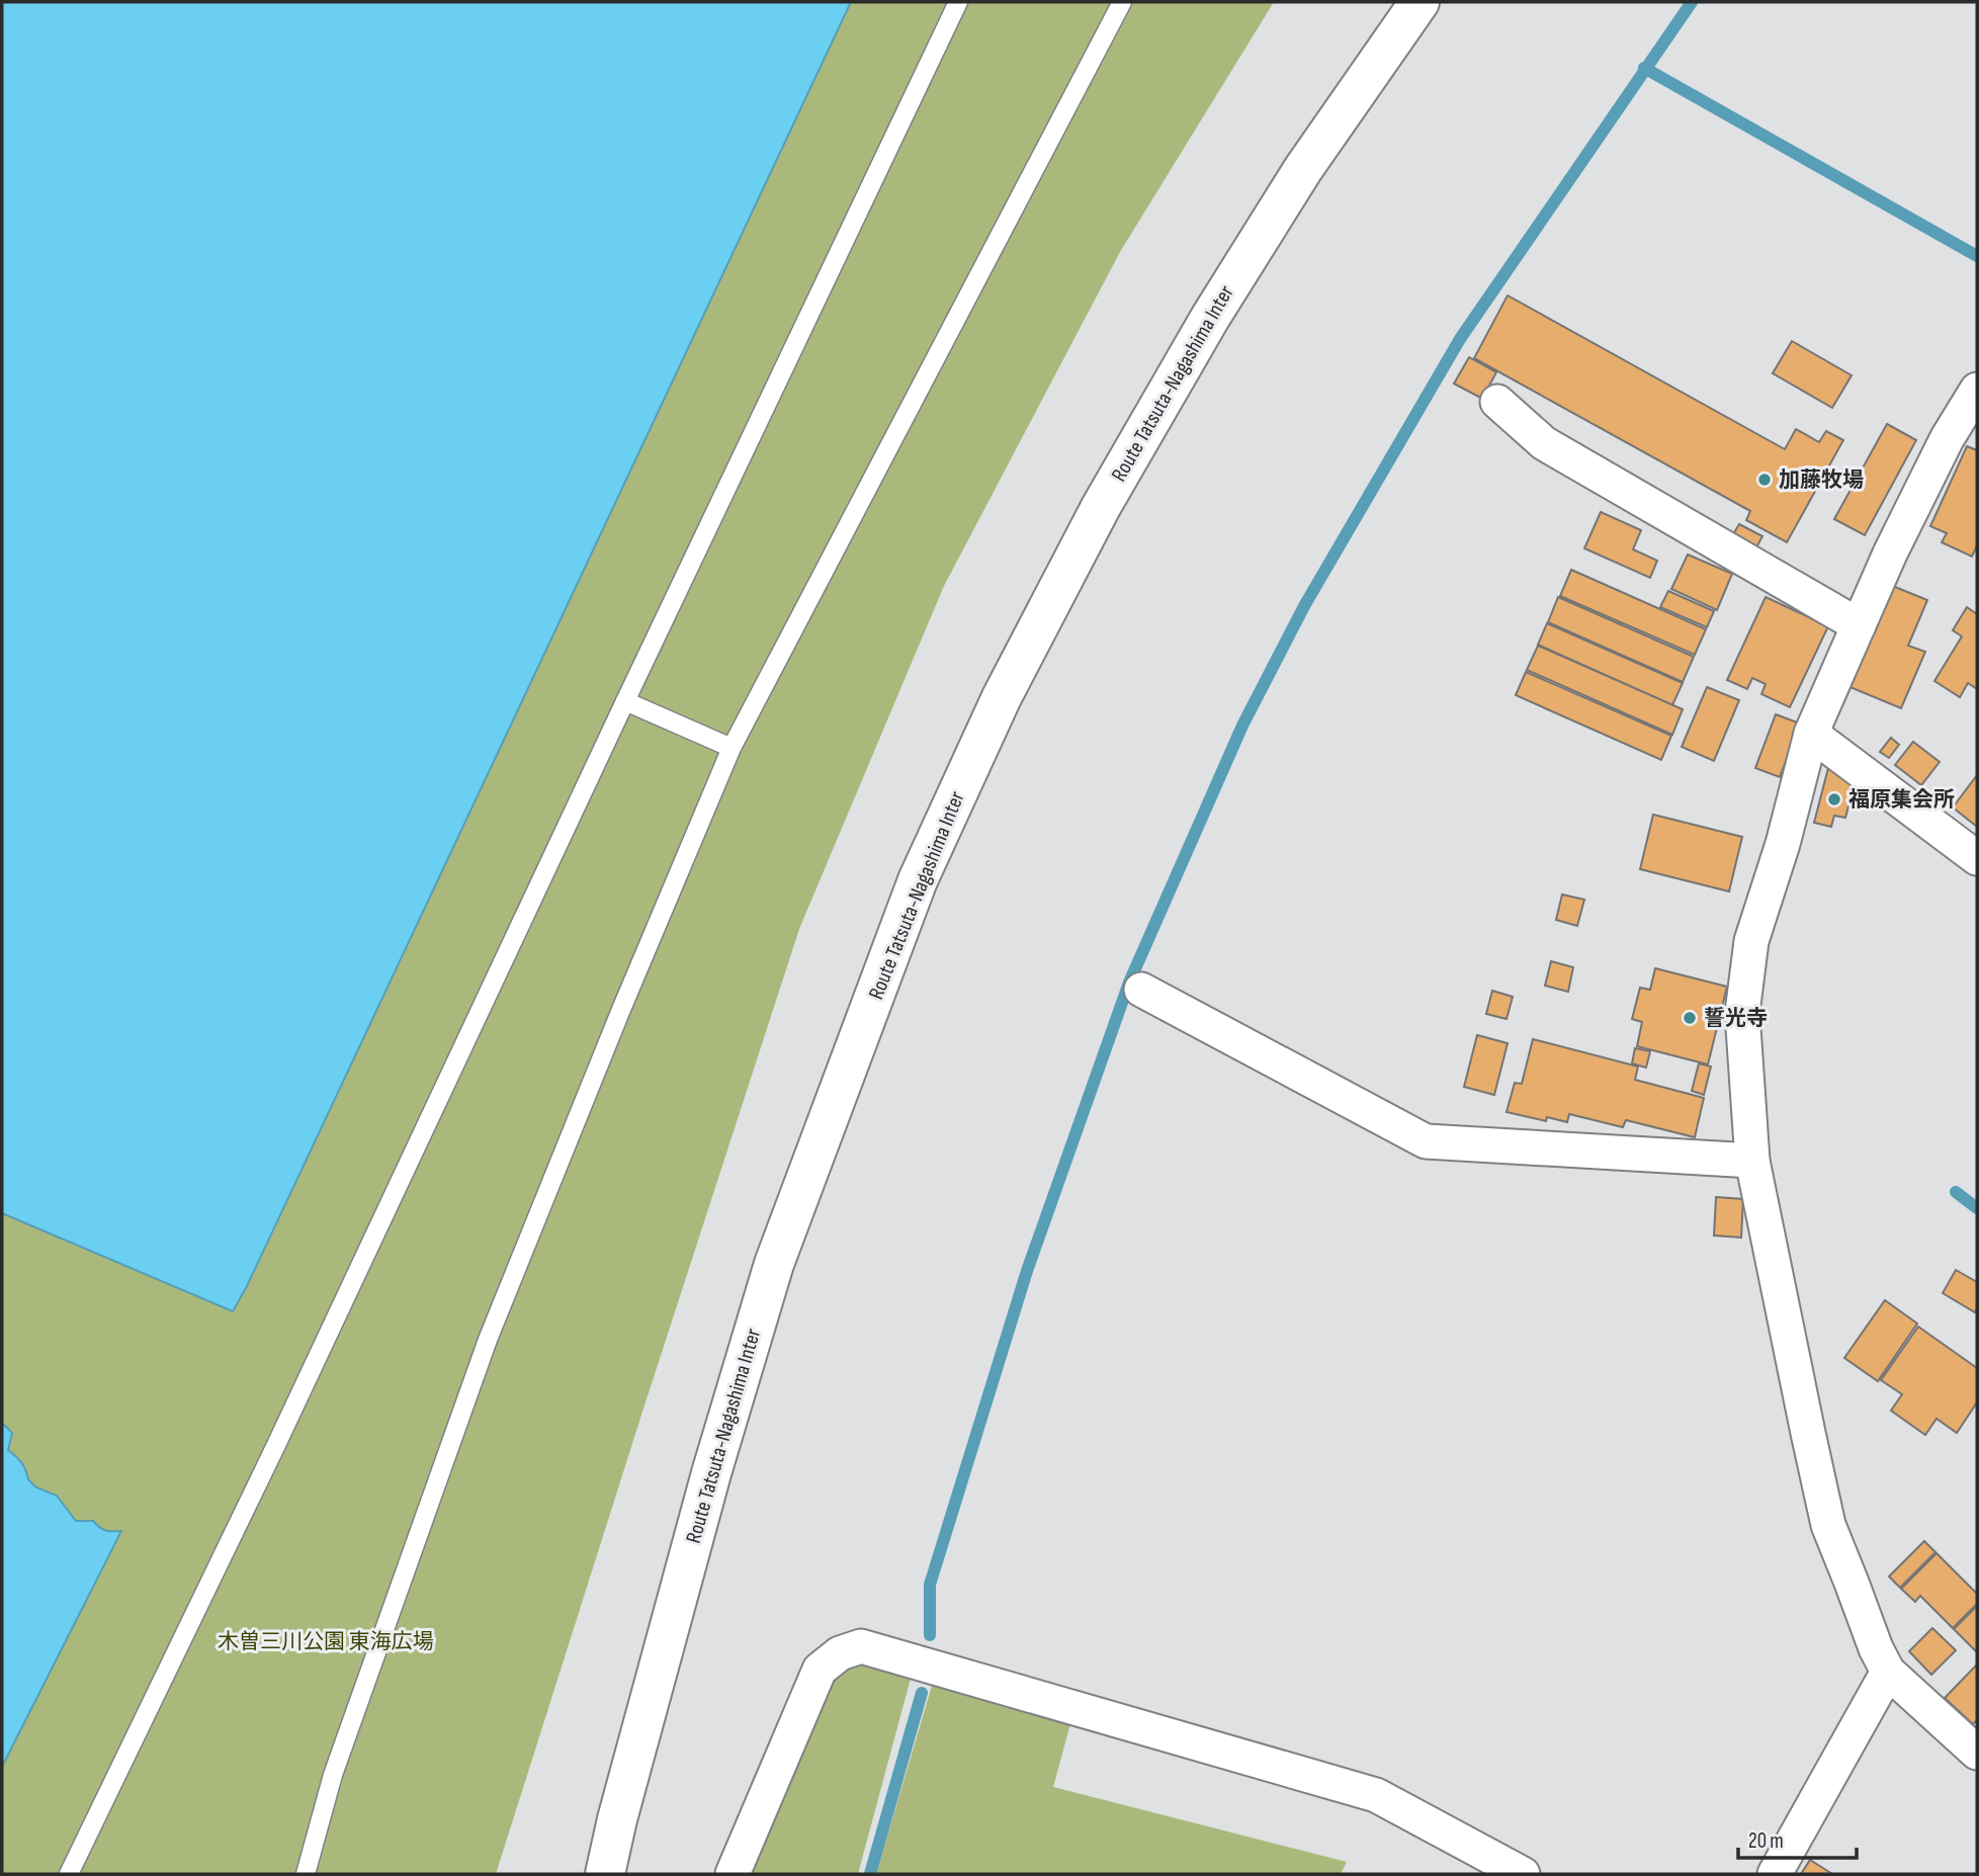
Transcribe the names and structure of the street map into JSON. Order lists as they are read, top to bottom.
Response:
{
  "streets": {
    "main road": ["Route Tatsuta-Nagashima Inter"]
  },
  "parks": ["木曽三川公園 東海広場"],
  "places": ["加藤牧場", "福原集会所", "誓光寺"],
  "scale_bar": "20 m"
}
